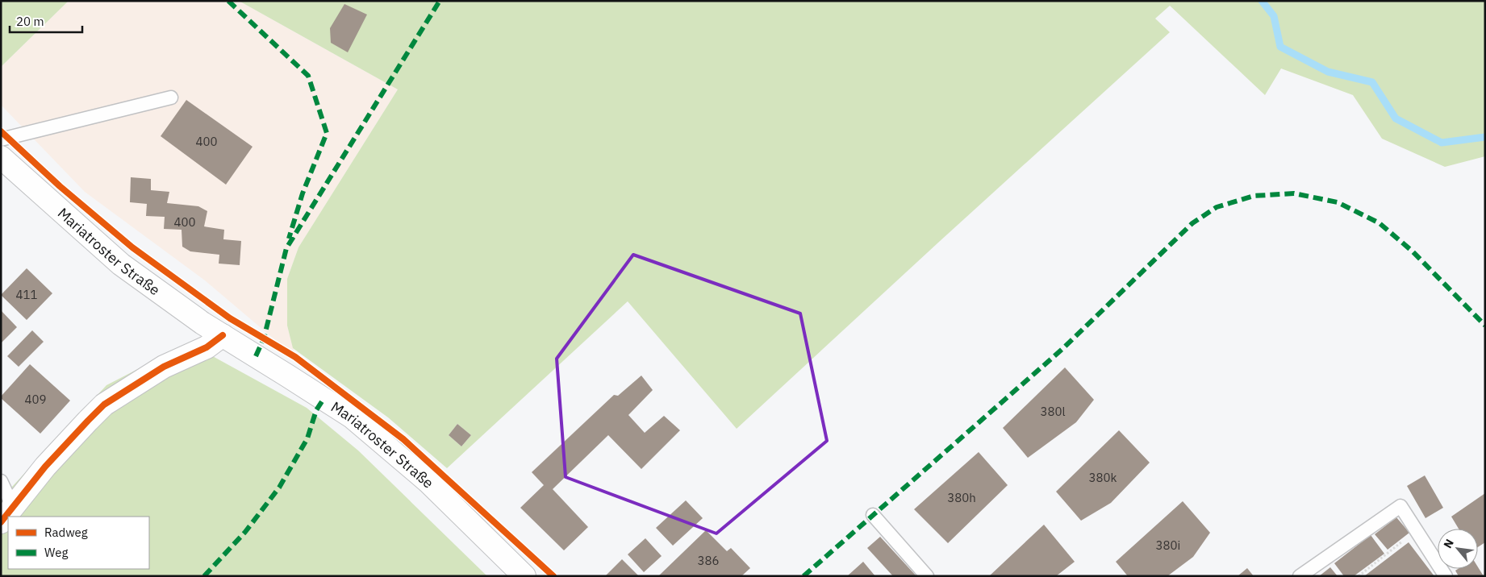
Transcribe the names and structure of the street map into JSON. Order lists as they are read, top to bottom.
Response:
{
  "streets": {
    "main road": ["Mariatroster Straße"]
  },
  "house_numbers": [
    "400",
    "400",
    "411",
    "409",
    "380l",
    "380k",
    "380h",
    "380i",
    "386"
  ],
  "legend": ["Radweg", "Weg"],
  "scale_bar": "20 m",
  "north": "top left"
}
